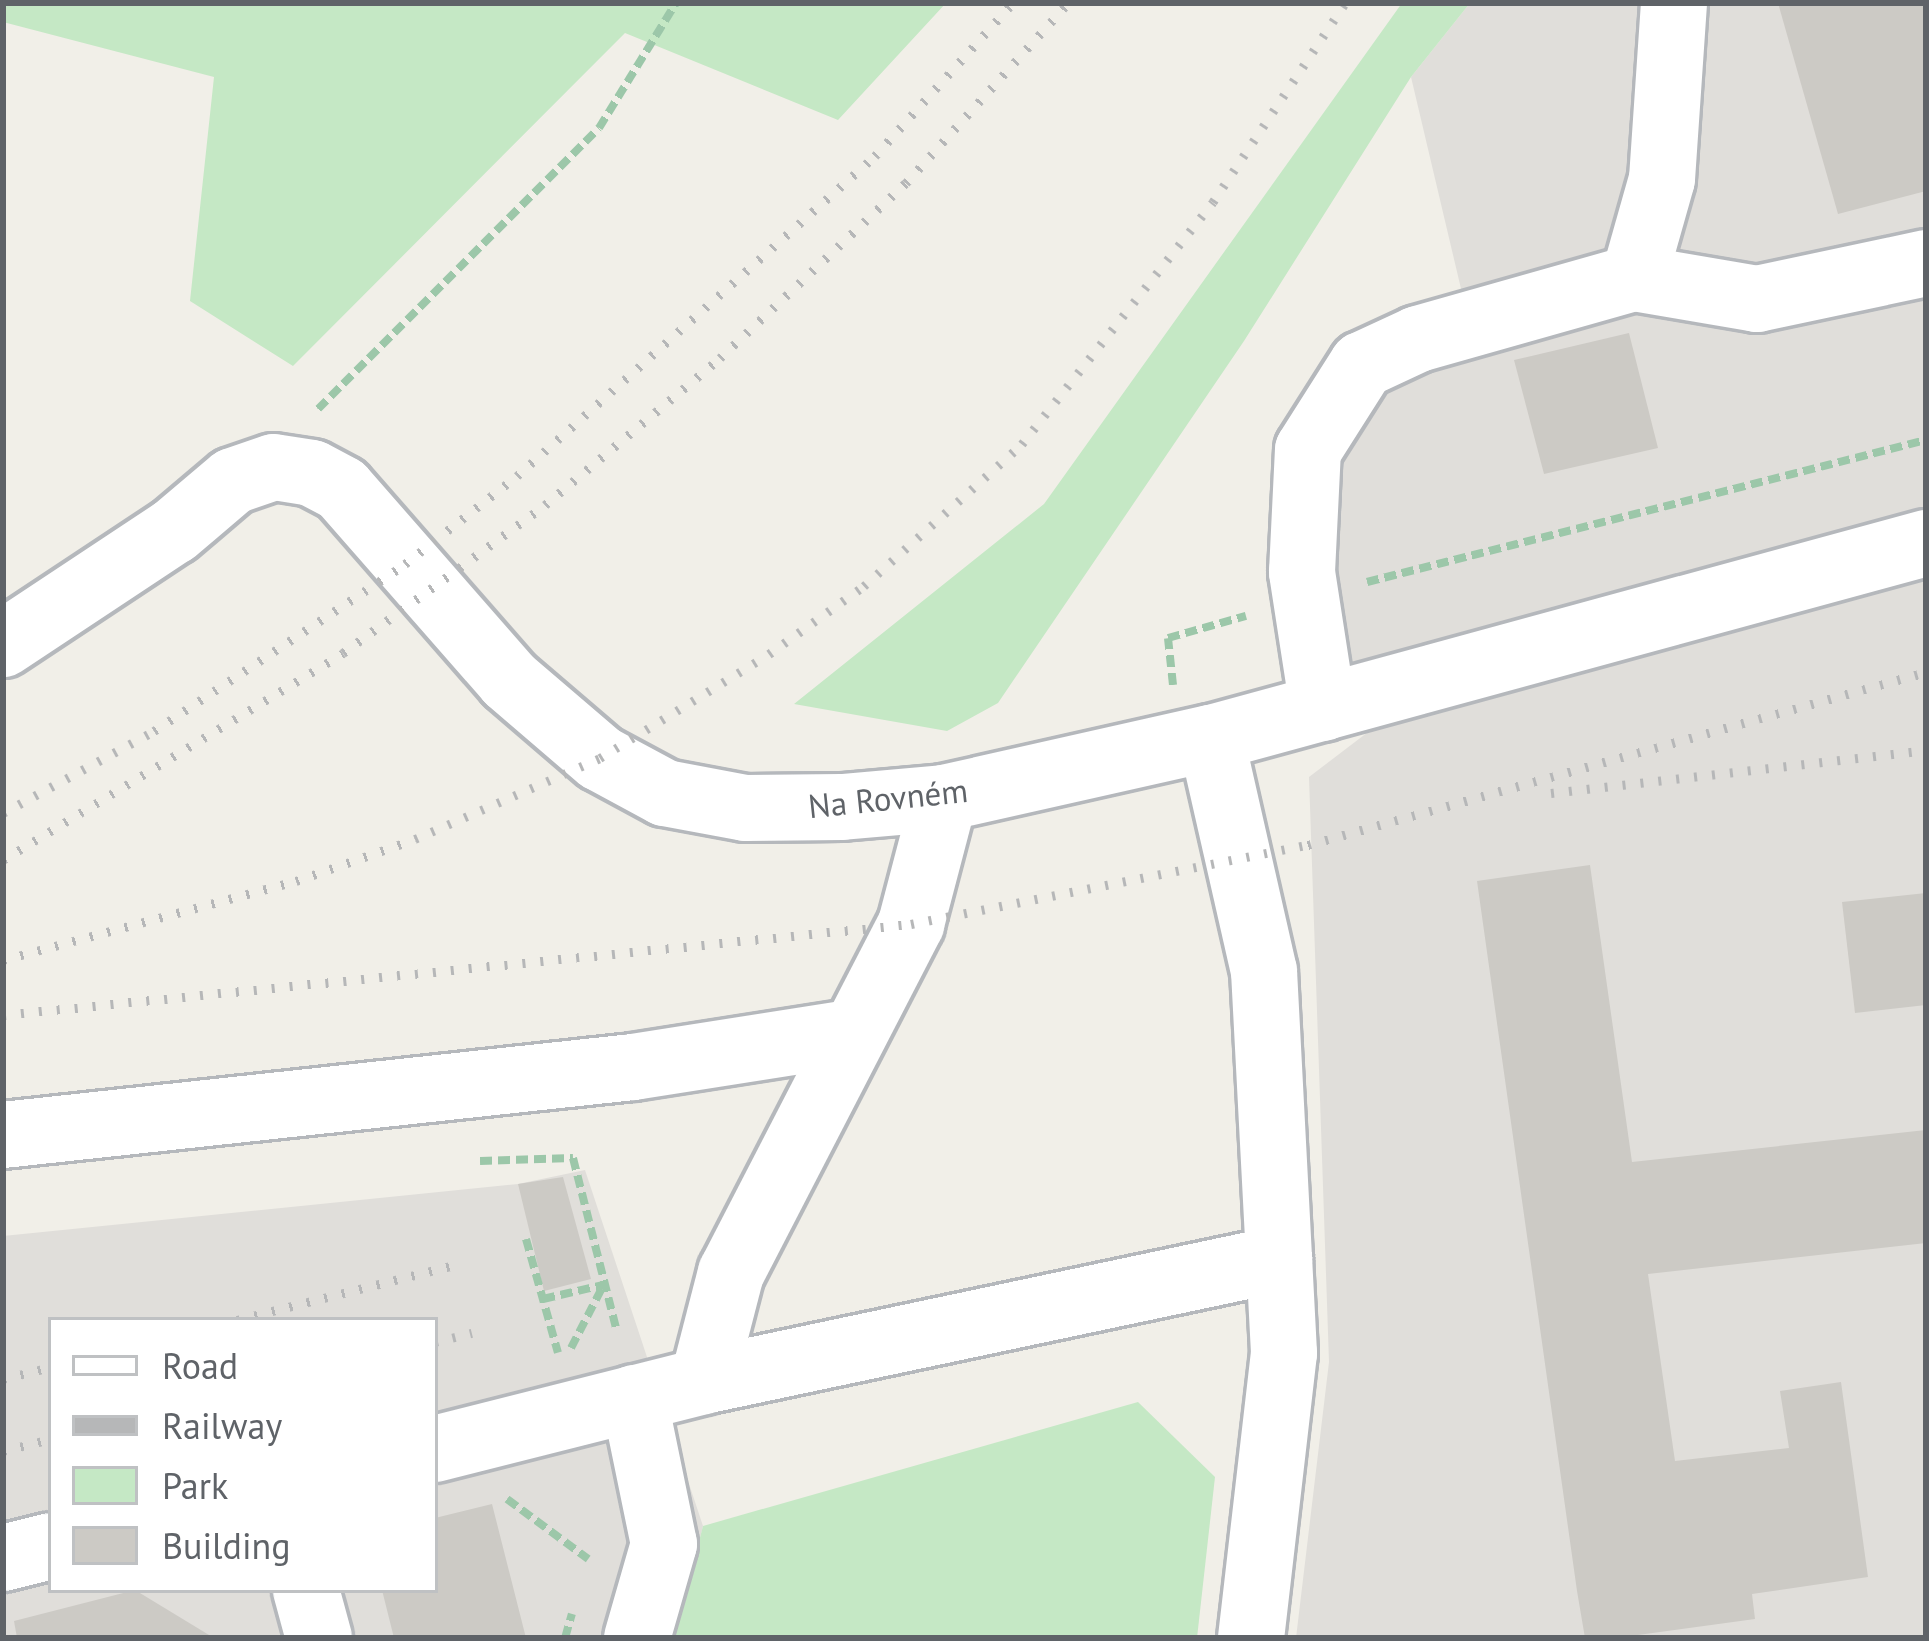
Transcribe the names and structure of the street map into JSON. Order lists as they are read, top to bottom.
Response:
{
  "streets": {
    "street": ["Na Rovném"]
  },
  "legend": [
    "Road",
    "Railway",
    "Park",
    "Building"
  ]
}
